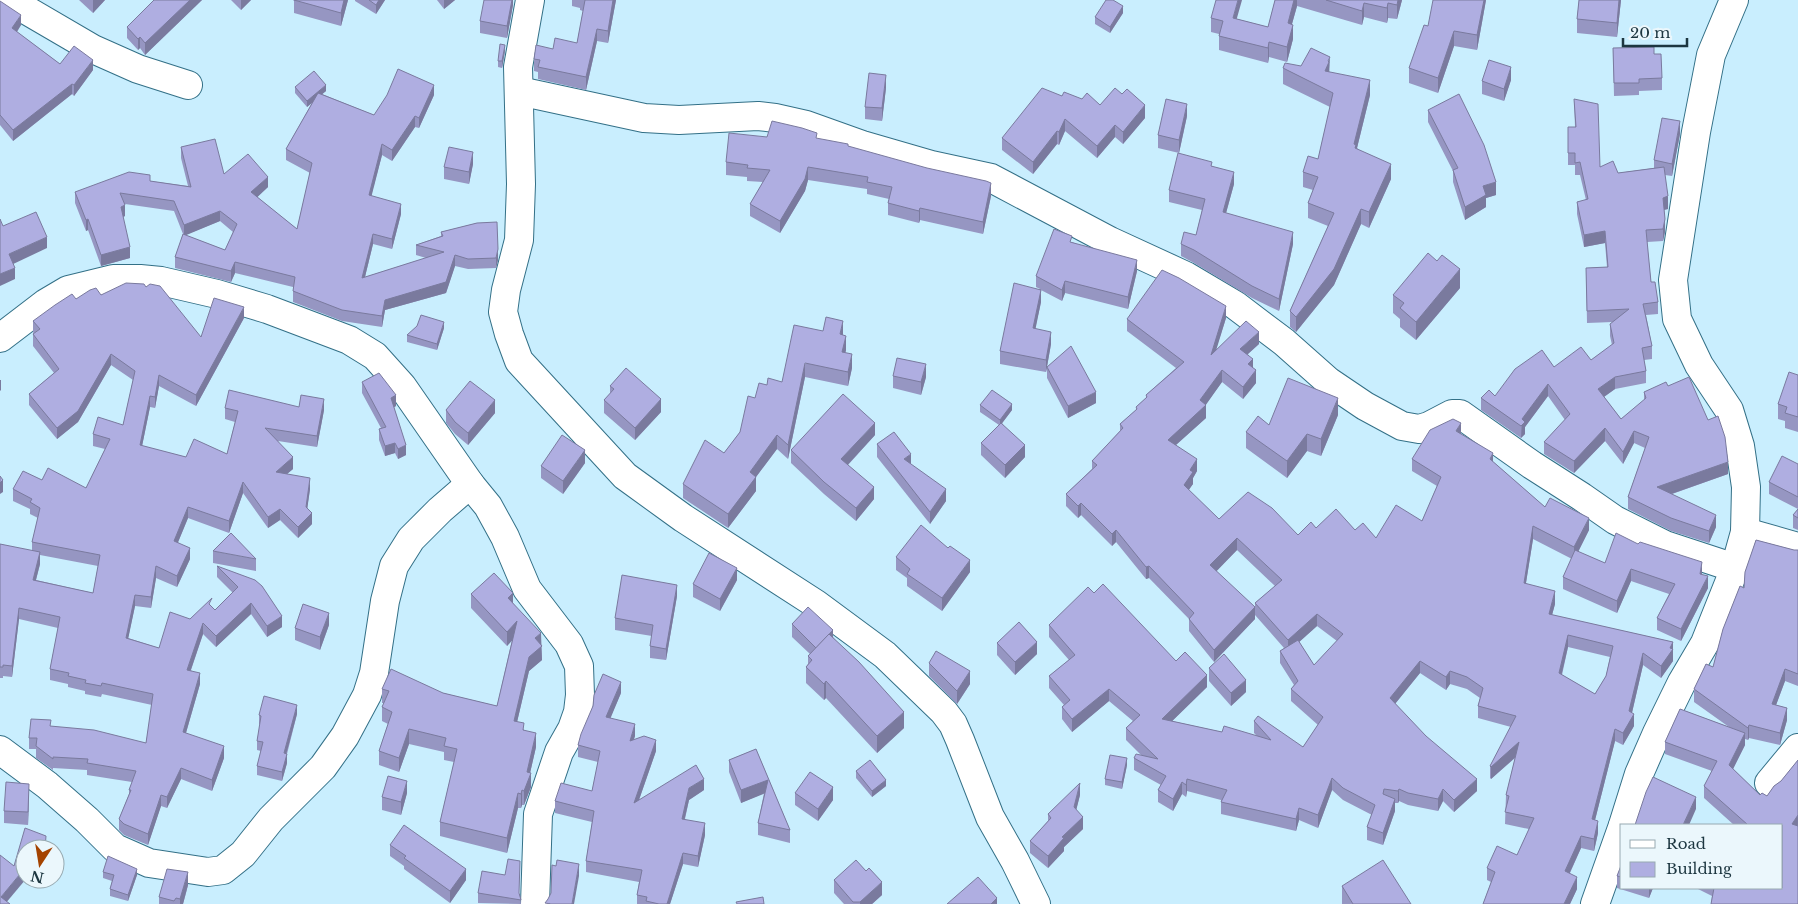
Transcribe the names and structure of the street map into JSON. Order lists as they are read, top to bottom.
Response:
{
  "legend": ["Road", "Building"],
  "scale_bar": "20 m",
  "north": "bottom"
}
